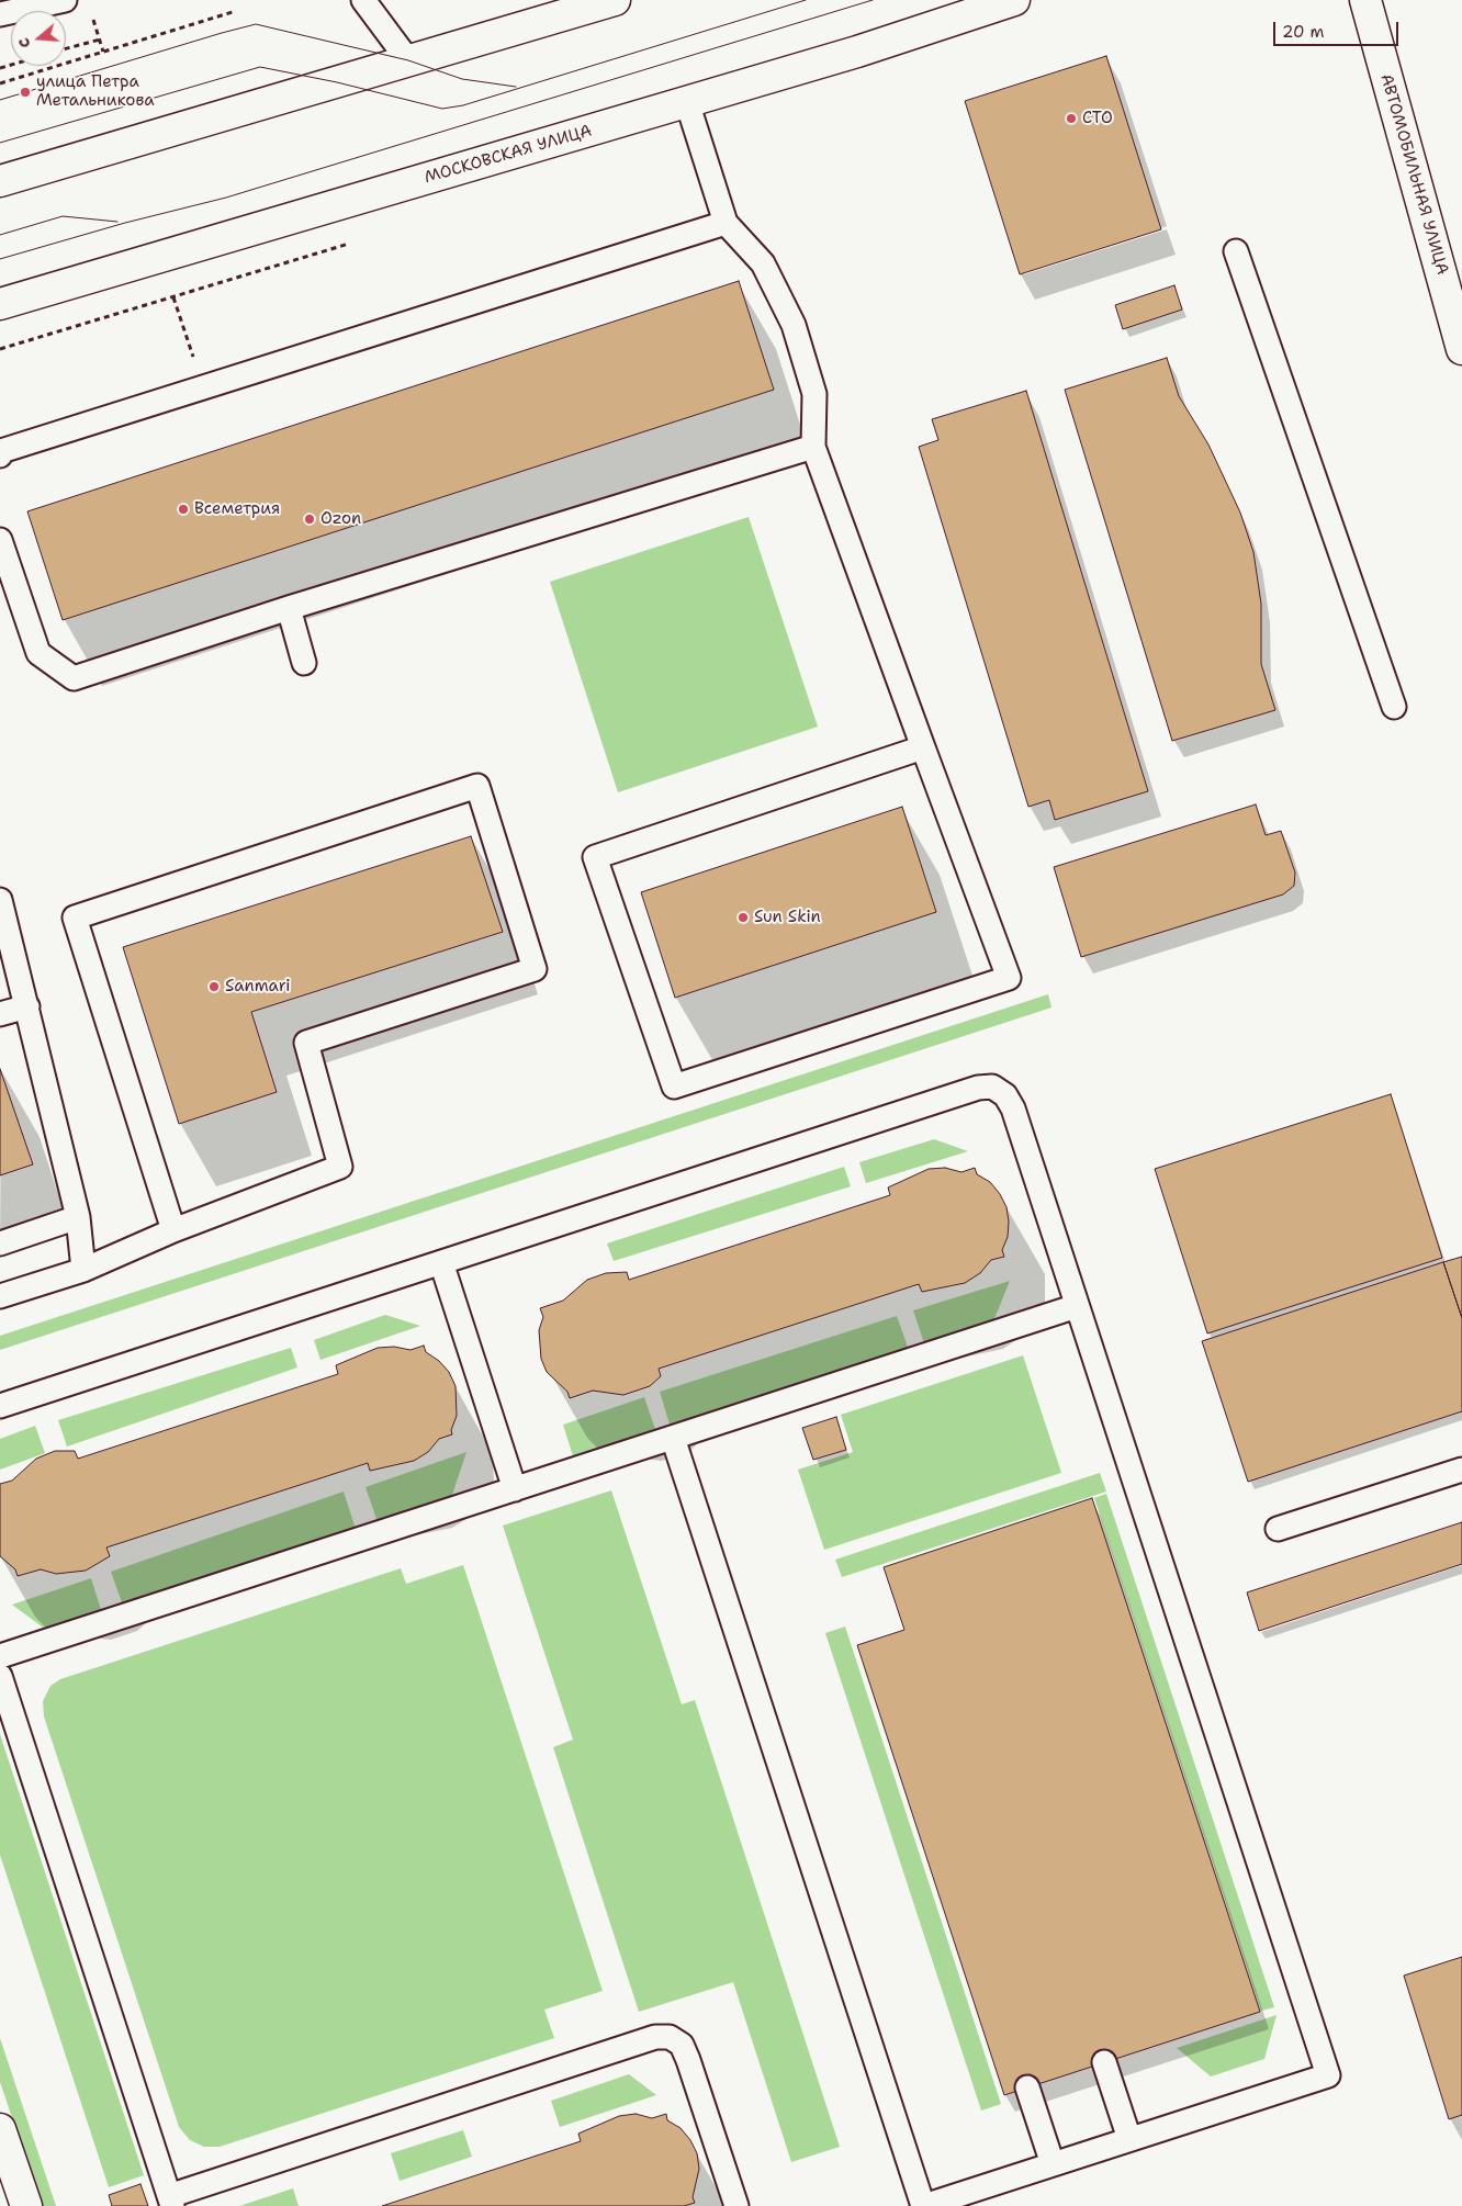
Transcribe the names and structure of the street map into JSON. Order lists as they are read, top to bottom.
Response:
{
  "streets": {
    "street": ["МОСКОВСКАЯ УЛИЦА", "АВТОМОБИЛЬНАЯ УЛИЦА"]
  },
  "places": [
    "улица Петра Метальникова",
    "СТО",
    "Всеметрия",
    "Ozon",
    "Sun Skin",
    "Sanmari"
  ],
  "scale_bar": "20 m",
  "north": "left"
}
